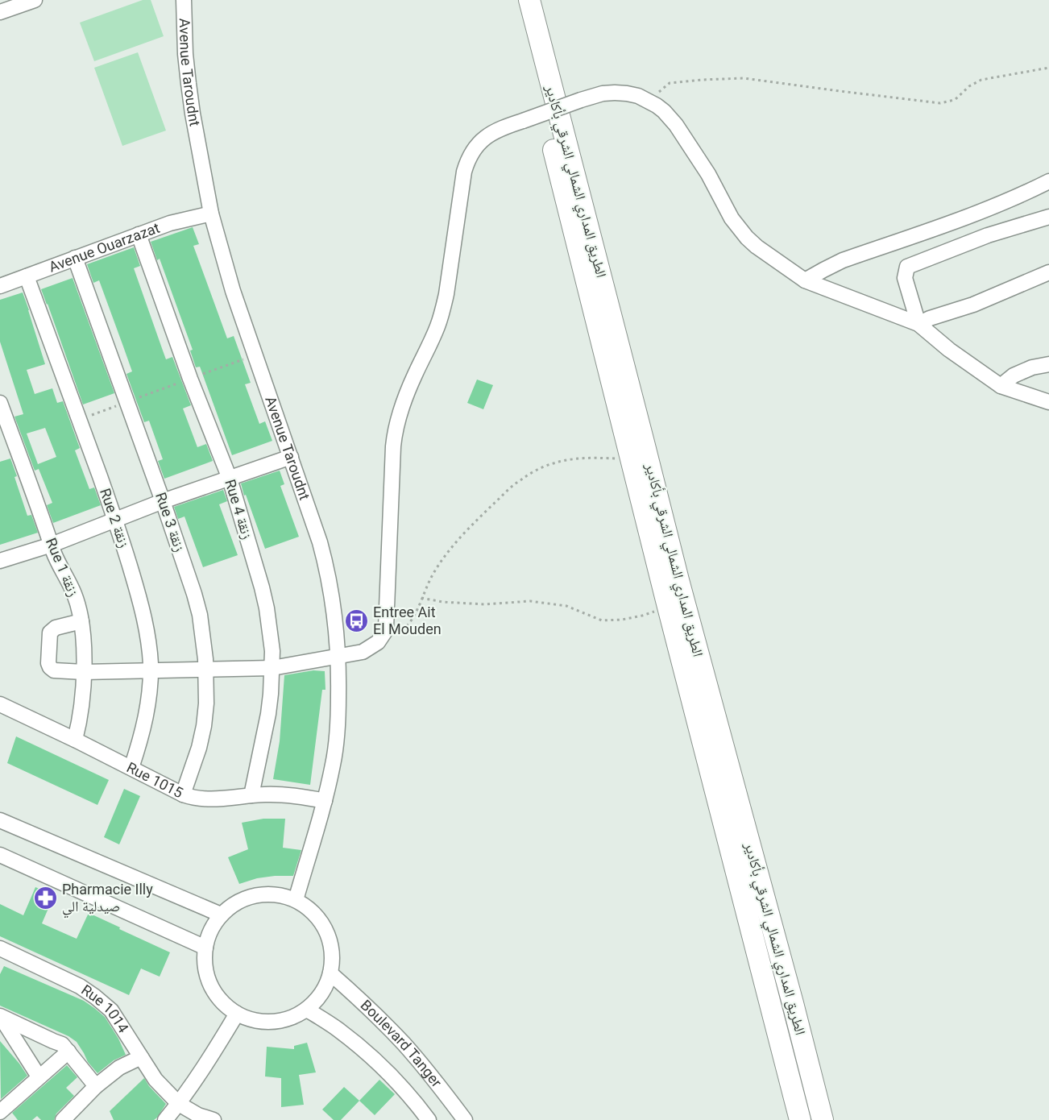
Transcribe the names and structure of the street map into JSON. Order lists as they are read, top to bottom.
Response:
{
  "streets": {
    "highway": ["الطريق المداري الشمالي الشرقي بأكادير"],
    "street": [
      "Avenue Taroudnt",
      "Avenue Ouarzazat",
      "Rue 4 زنقة",
      "Rue 2 زنقة",
      "Rue 3 زنقة",
      "Rue 1 زنقة",
      "Rue 1015",
      "Rue 1014",
      "Boulevard Tanger"
    ]
  },
  "crossings": [
    ["Avenue Taroudnt", "Avenue Ouarzazat"],
    ["Avenue Taroudnt", "Rue 1015"],
    ["Avenue Taroudnt", "Boulevard Tanger"],
    ["Avenue Ouarzazat", "Rue 4 زنقة"],
    ["Avenue Ouarzazat", "Rue 2 زنقة"],
    ["Avenue Ouarzazat", "Rue 3 زنقة"],
    ["Rue 4 زنقة", "Rue 1015"],
    ["Rue 2 زنقة", "Rue 1015"],
    ["Rue 3 زنقة", "Rue 1015"],
    ["Rue 1 زنقة", "Rue 1015"]
  ],
  "places": {
    "bus stop": ["Entree Ait El Mouden"],
    "pharmacy": ["Pharmacie Illy صيدلية الي"]
  }
}
